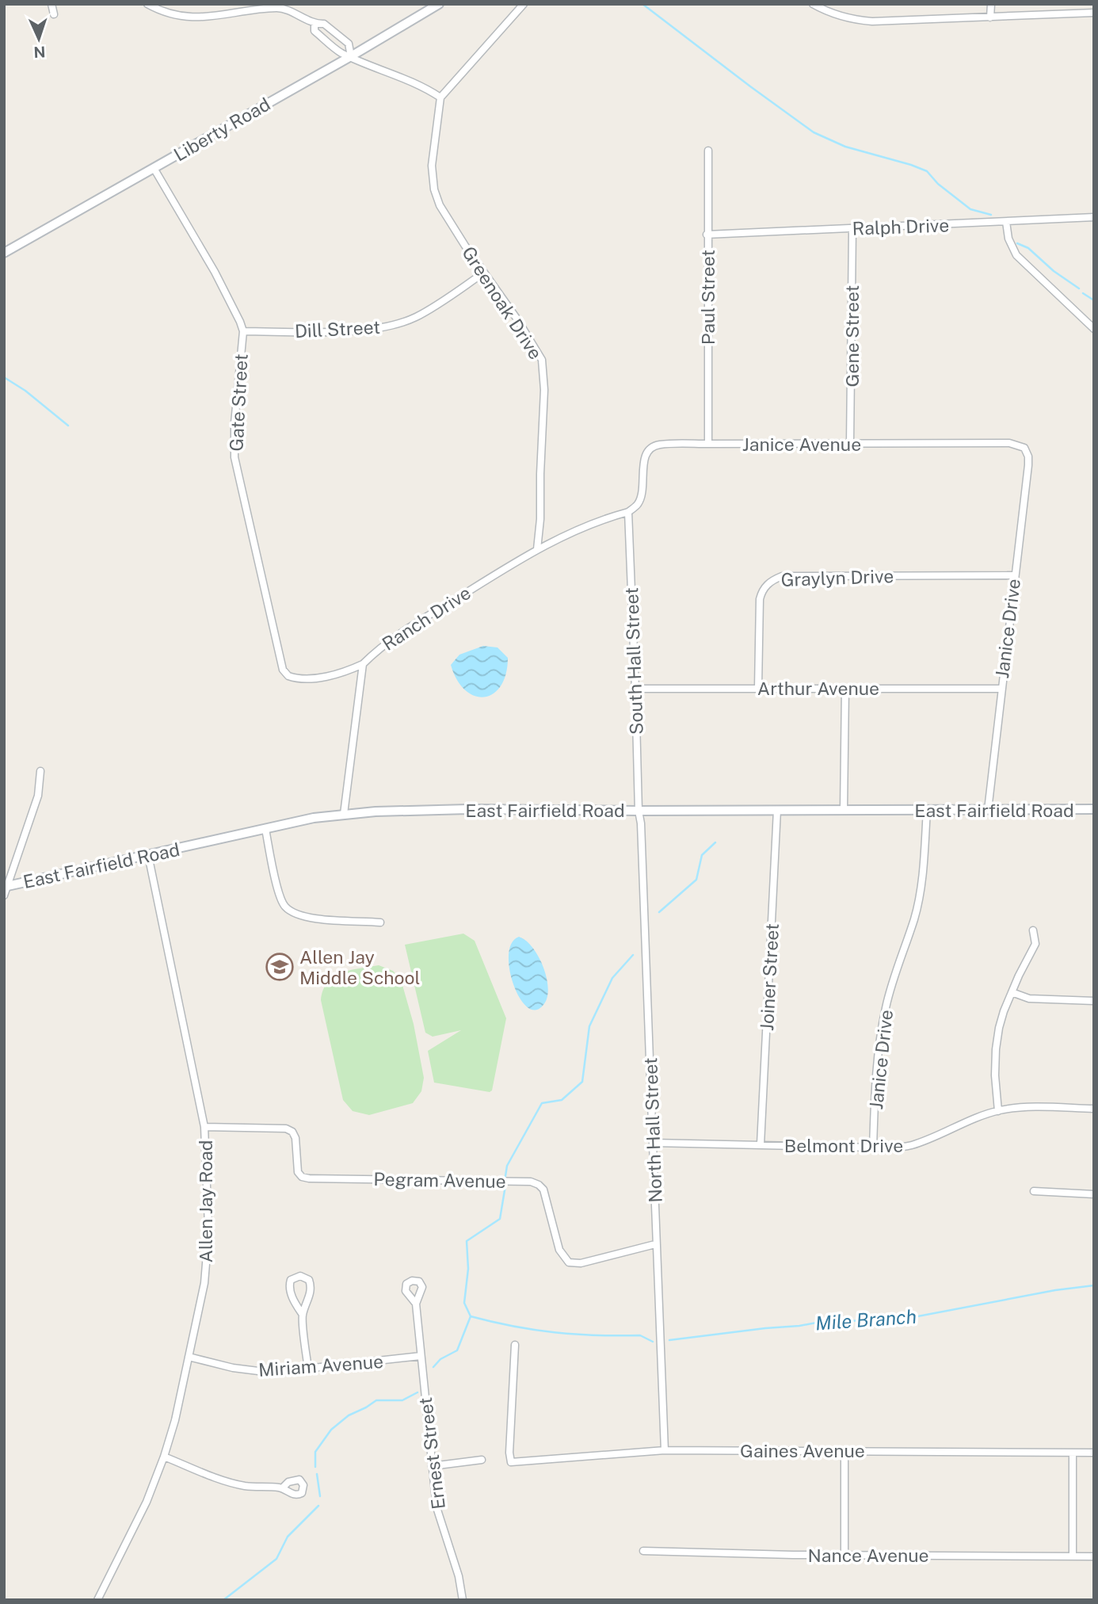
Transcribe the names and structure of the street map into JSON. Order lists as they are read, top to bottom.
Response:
{
  "streets": {
    "main road": ["Liberty Road", "East Fairfield Road"],
    "street": [
      "Ralph Drive",
      "Paul Street",
      "Greenoak Drive",
      "Dill Street",
      "Gene Street",
      "Gate Street",
      "Janice Avenue",
      "Graylyn Drive",
      "Ranch Drive",
      "Janice Drive",
      "South Hall Street",
      "Arthur Avenue",
      "Joiner Street",
      "North Hall Street",
      "Belmont Drive",
      "Pegram Avenue",
      "Allen Jay Road",
      "Miriam Avenue",
      "Gaines Avenue",
      "Ernest Street",
      "Nance Avenue"
    ]
  },
  "crossings": [
    ["Liberty Road", "Gate Street"],
    ["Ralph Drive", "Paul Street"],
    ["Ralph Drive", "Gene Street"],
    ["Paul Street", "Janice Avenue"],
    ["Greenoak Drive", "Dill Street"],
    ["Greenoak Drive", "Ranch Drive"],
    ["Dill Street", "Gate Street"],
    ["Gene Street", "Janice Avenue"],
    ["Gate Street", "Ranch Drive"],
    ["Janice Avenue", "Ranch Drive"],
    ["Janice Avenue", "Janice Drive"],
    ["Janice Avenue", "South Hall Street"],
    ["Graylyn Drive", "Janice Drive"],
    ["Graylyn Drive", "Arthur Avenue"],
    ["Ranch Drive", "South Hall Street"],
    ["Janice Drive", "Arthur Avenue"],
    ["Janice Drive", "East Fairfield Road"],
    ["Janice Drive", "Belmont Drive"],
    ["South Hall Street", "Arthur Avenue"],
    ["South Hall Street", "East Fairfield Road"],
    ["South Hall Street", "North Hall Street"],
    ["East Fairfield Road", "Joiner Street"],
    ["East Fairfield Road", "North Hall Street"],
    ["East Fairfield Road", "Allen Jay Road"],
    ["Joiner Street", "Belmont Drive"],
    ["North Hall Street", "Belmont Drive"],
    ["North Hall Street", "Pegram Avenue"],
    ["North Hall Street", "Gaines Avenue"],
    ["Pegram Avenue", "Allen Jay Road"],
    ["Allen Jay Road", "Miriam Avenue"],
    ["Miriam Avenue", "Ernest Street"]
  ],
  "water": ["Mile Branch"],
  "places": {
    "school or university": ["Allen Jay Middle School"]
  },
  "north": "bottom"
}
